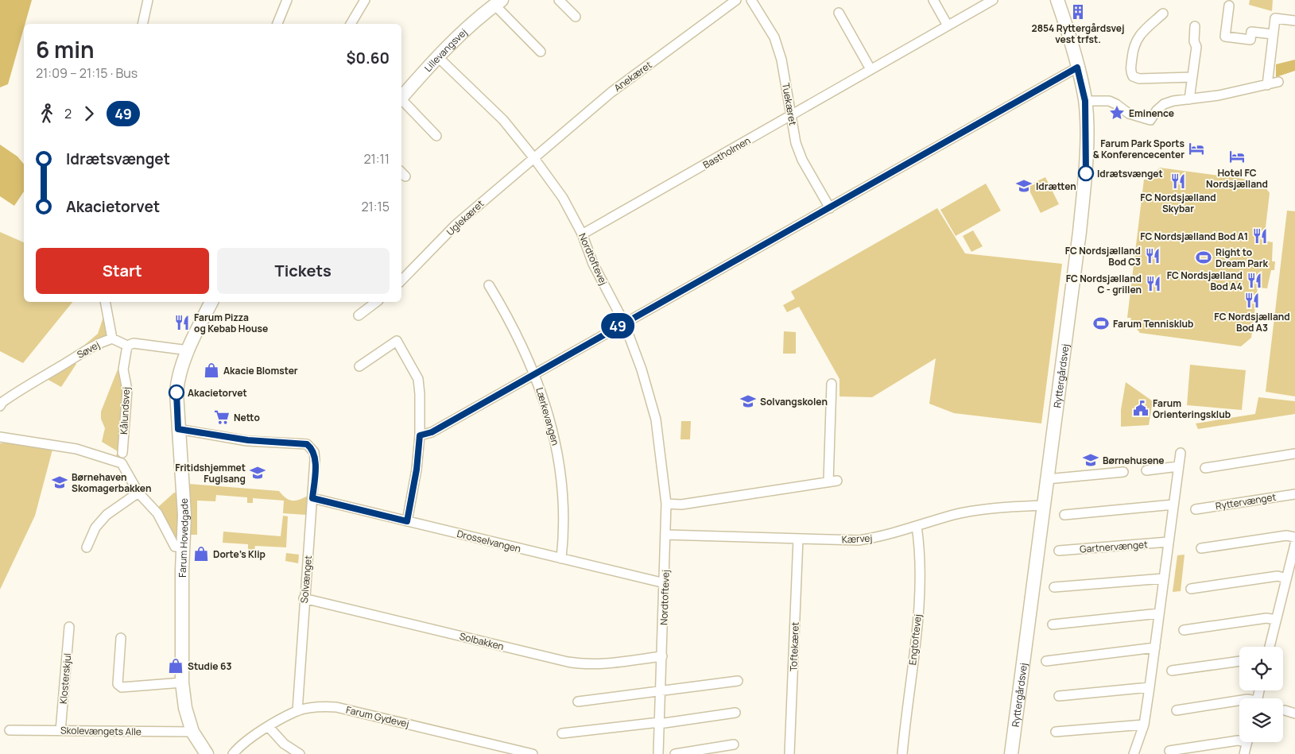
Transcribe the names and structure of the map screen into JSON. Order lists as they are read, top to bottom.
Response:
{
  "streets": {
    "street": [
      "Lillevangsvej",
      "Anekæret",
      "Tuekæret",
      "Bastholmen",
      "Uglekæret",
      "Nordtoftevej",
      "Søvej",
      "Ryttergårdsvej",
      "Kålundsvej",
      "Lærkevangen",
      "Ryttervænget",
      "Farum Hovedgade",
      "Kærvej",
      "Drosselvangen",
      "Gartnervænget",
      "Solvænget",
      "Engtoftevej",
      "Solbakken",
      "Toftekæret",
      "Klosterskjul",
      "Farum Gydevej",
      "Skolevængets Alle"
    ]
  },
  "crossings": [
    ["Lillevangsvej", "Nordtoftevej"],
    ["Anekæret", "Uglekæret"],
    ["Anekæret", "Nordtoftevej"],
    ["Tuekæret", "Bastholmen"],
    ["Bastholmen", "Nordtoftevej"],
    ["Uglekæret", "Nordtoftevej"],
    ["Nordtoftevej", "Kærvej"],
    ["Nordtoftevej", "Drosselvangen"],
    ["Nordtoftevej", "Solbakken"],
    ["Søvej", "Kålundsvej"],
    ["Søvej", "Farum Hovedgade"],
    ["Ryttergårdsvej", "Kærvej"],
    ["Lærkevangen", "Drosselvangen"],
    ["Farum Hovedgade", "Solvænget"],
    ["Farum Hovedgade", "Skolevængets Alle"],
    ["Kærvej", "Engtoftevej"],
    ["Kærvej", "Toftekæret"],
    ["Drosselvangen", "Solvænget"],
    ["Solvænget", "Solbakken"],
    ["Solvænget", "Farum Gydevej"],
    ["Klosterskjul", "Skolevængets Alle"]
  ],
  "places": {
    "building": ["2854 Ryttergårdsvej vest trfst."],
    "place": ["Eminence"],
    "hotel": ["Farum Park Sports & Konferencecenter", "Hotel FC Nordsjælland"],
    "other": ["Idrætsvænget", "Akacietorvet"],
    "restaurant": [
      "FC Nordsjælland Skybar",
      "FC Nordsjælland Bod A1",
      "FC Nordsjælland Bod C3",
      "FC Nordsjælland Bod A4",
      "FC Nordsjælland C - grillen",
      "FC Nordsjælland Bod A3",
      "Farum Pizza og Kebab House"
    ],
    "school or university": [
      "Idrætten",
      "Solvangskolen",
      "Børnehusene",
      "Fritidshjemmet Fuglsang",
      "Børnehaven Skomagerbakken"
    ],
    "sports": ["Right to Dream Park", "Farum Tennisklub"],
    "shop": ["Akacie Blomster", "Dorte's Klip", "Studie 63"],
    "public building": ["Farum Orienteringsklub"],
    "supermarket": ["Netto"]
  },
  "lines": ["bus line 49"],
  "page": {
    "on_map": "49",
    "heading": ["6 min", "21:09 – 21:15 · Bus", "$0.60"],
    "legs": ["2", "49"],
    "list": [
      {
        "name": "Idrætsvænget",
        "value": "21:11"
      },
      {
        "name": "Akacietorvet",
        "value": "21:15"
      }
    ],
    "buttons": ["Start", "Tickets"]
  }
}
